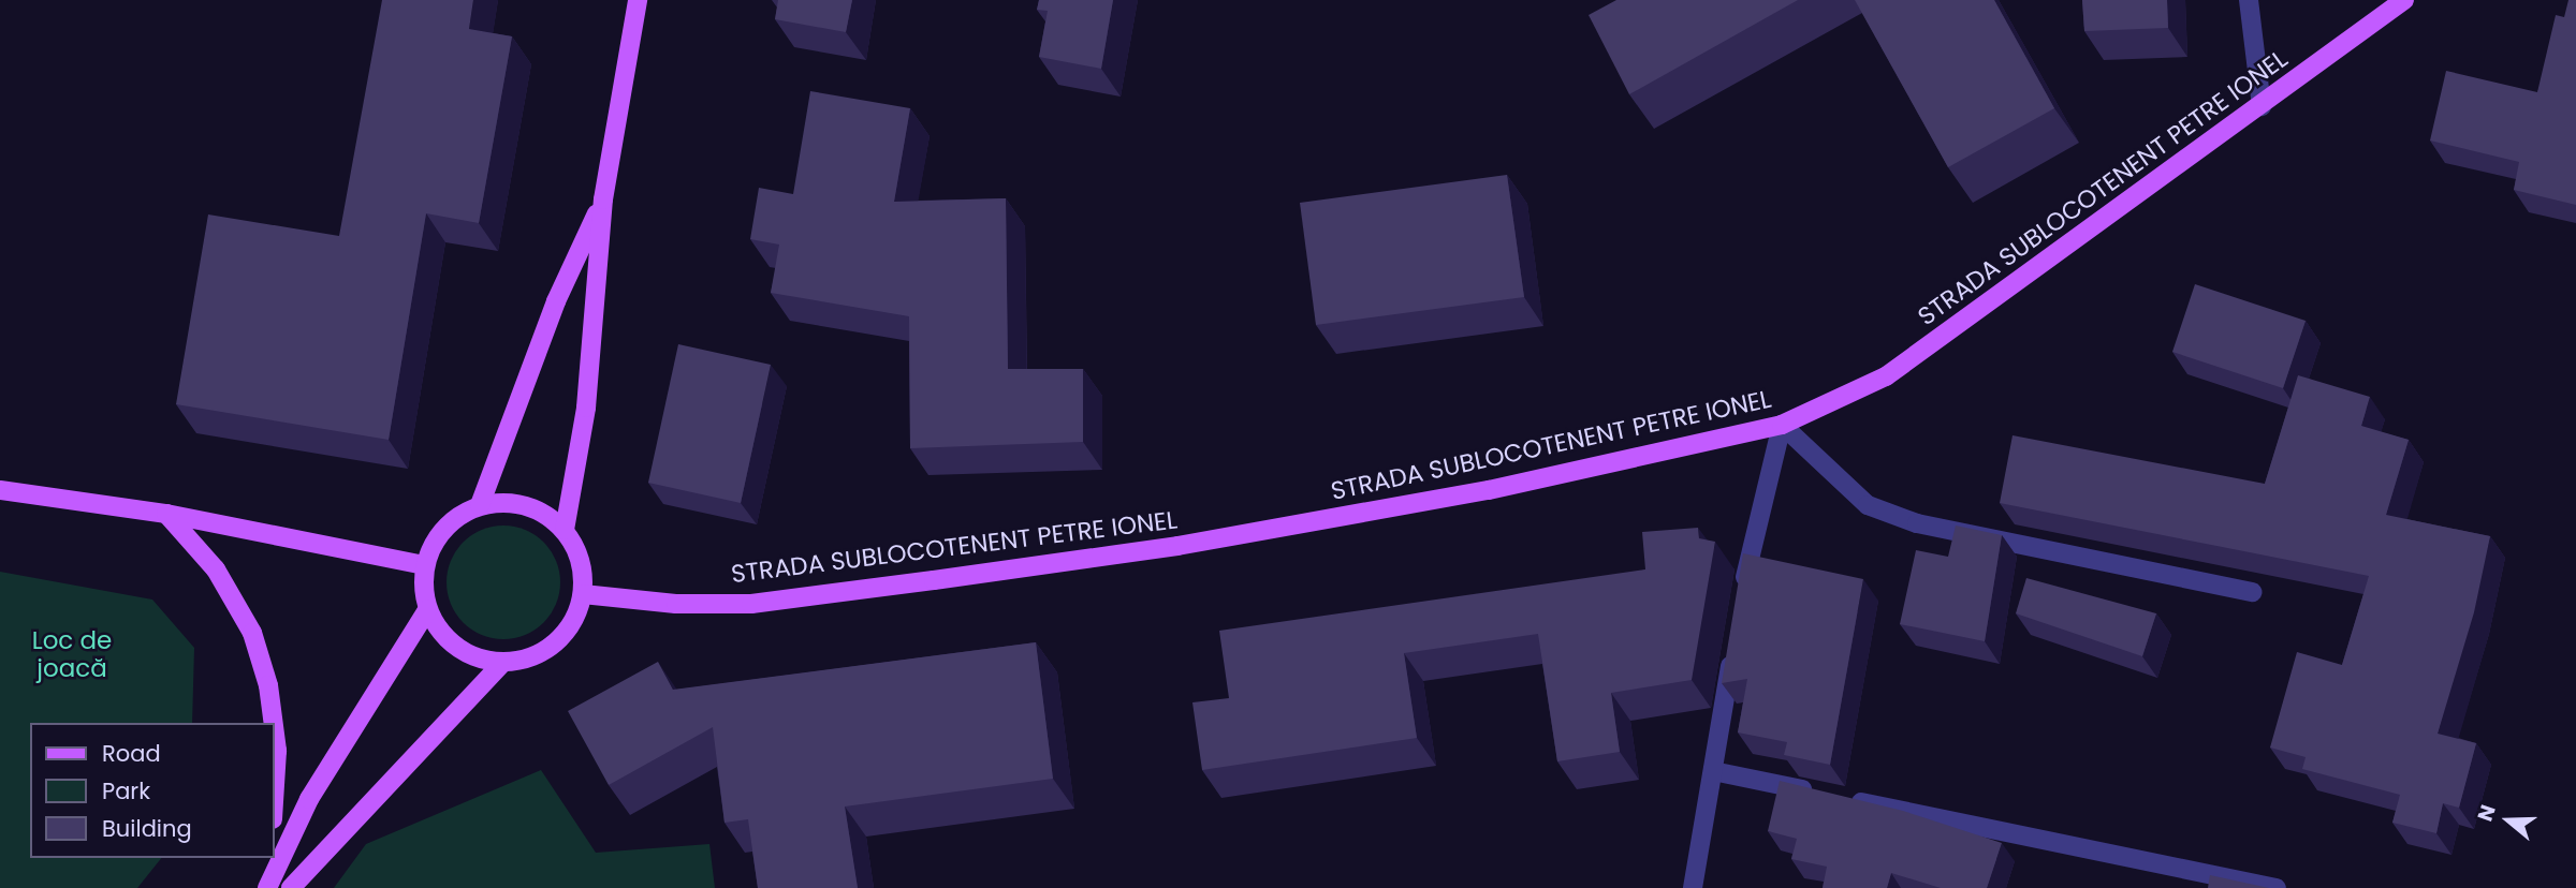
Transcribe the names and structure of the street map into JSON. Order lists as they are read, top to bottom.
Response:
{
  "streets": {
    "main road": ["STRADA SUBLOCOTENENT PETRE IONEL"]
  },
  "parks": ["Loc de joacă"],
  "legend": ["Road", "Park", "Building"],
  "north": "left"
}
